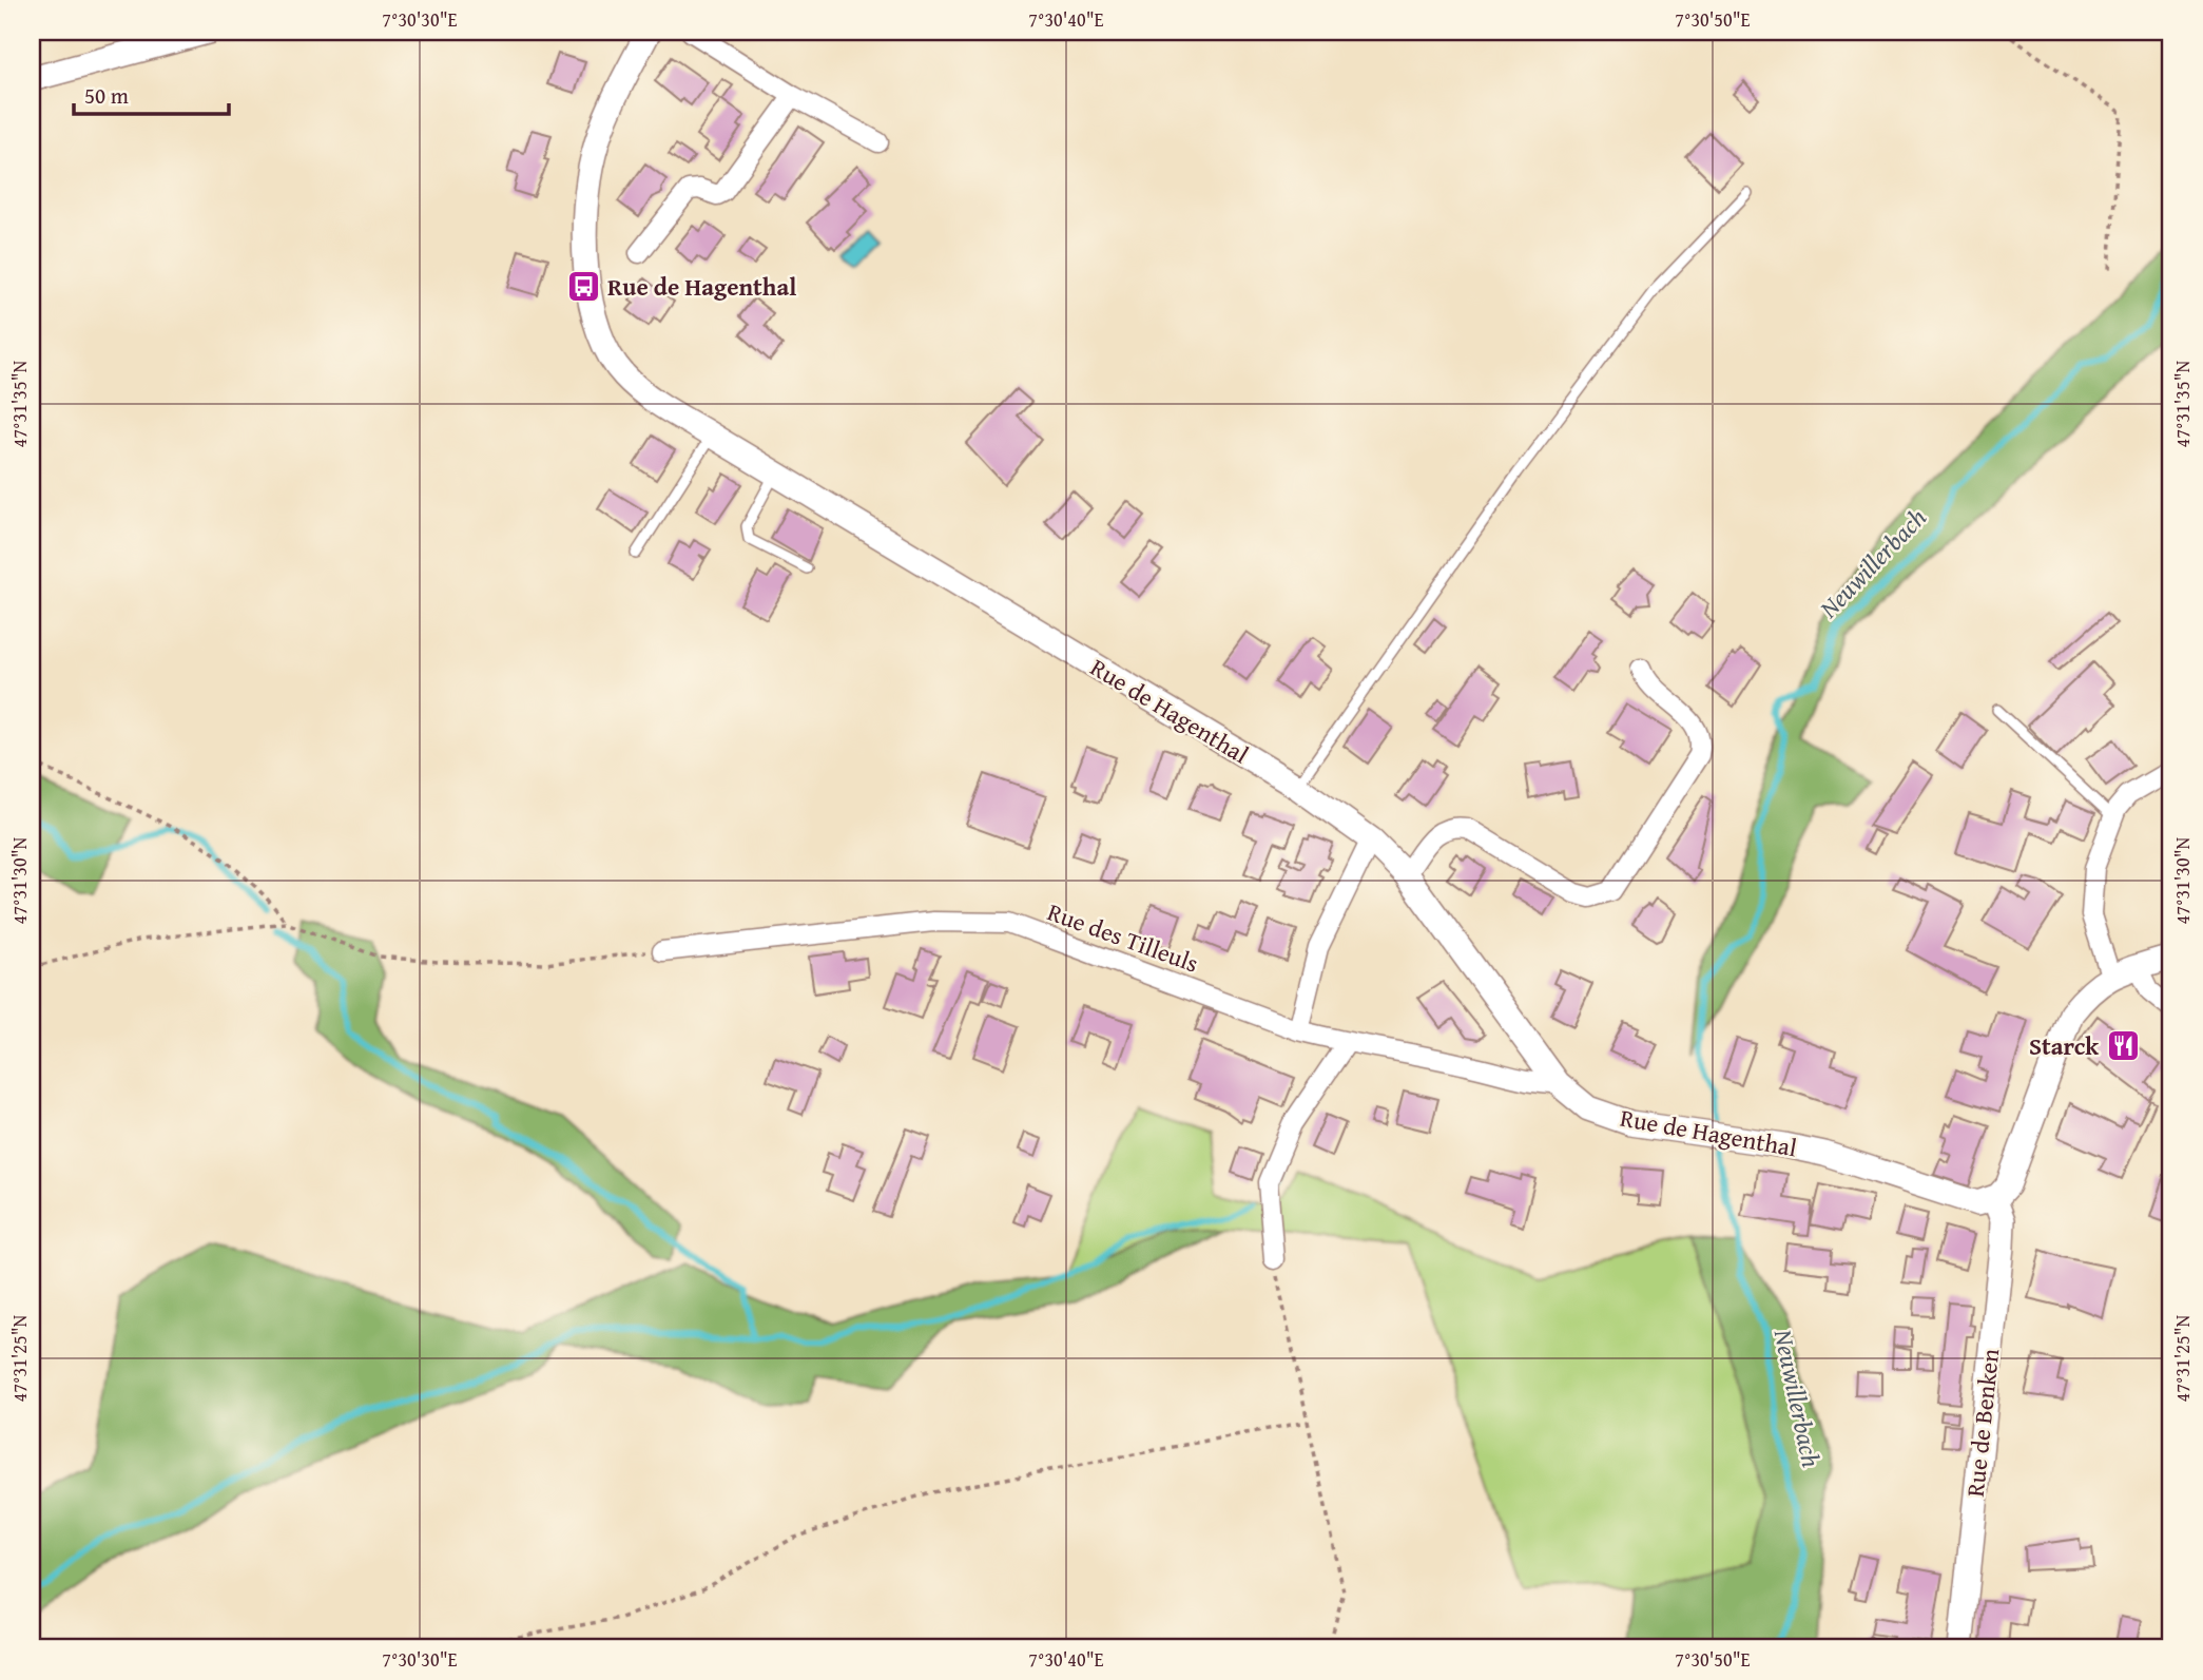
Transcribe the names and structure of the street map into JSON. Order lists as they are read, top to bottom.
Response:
{
  "streets": {
    "street": ["Rue de Hagenthal", "Rue des Tilleuls", "Rue de Benken"]
  },
  "crossings": [
    ["Rue de Hagenthal", "Rue des Tilleuls"],
    ["Rue de Hagenthal", "Rue de Benken"]
  ],
  "water": ["Neuwillerbach"],
  "places": {
    "bus stop": ["Rue de Hagenthal"],
    "restaurant": ["Starck"]
  },
  "scale_bar": "50 m",
  "coordinates": [
    "7°30'30\"E",
    "7°30'40\"E",
    "7°30'50\"E",
    "47°31'35\"N",
    "47°31'30\"N",
    "47°31'25\"N"
  ]
}
